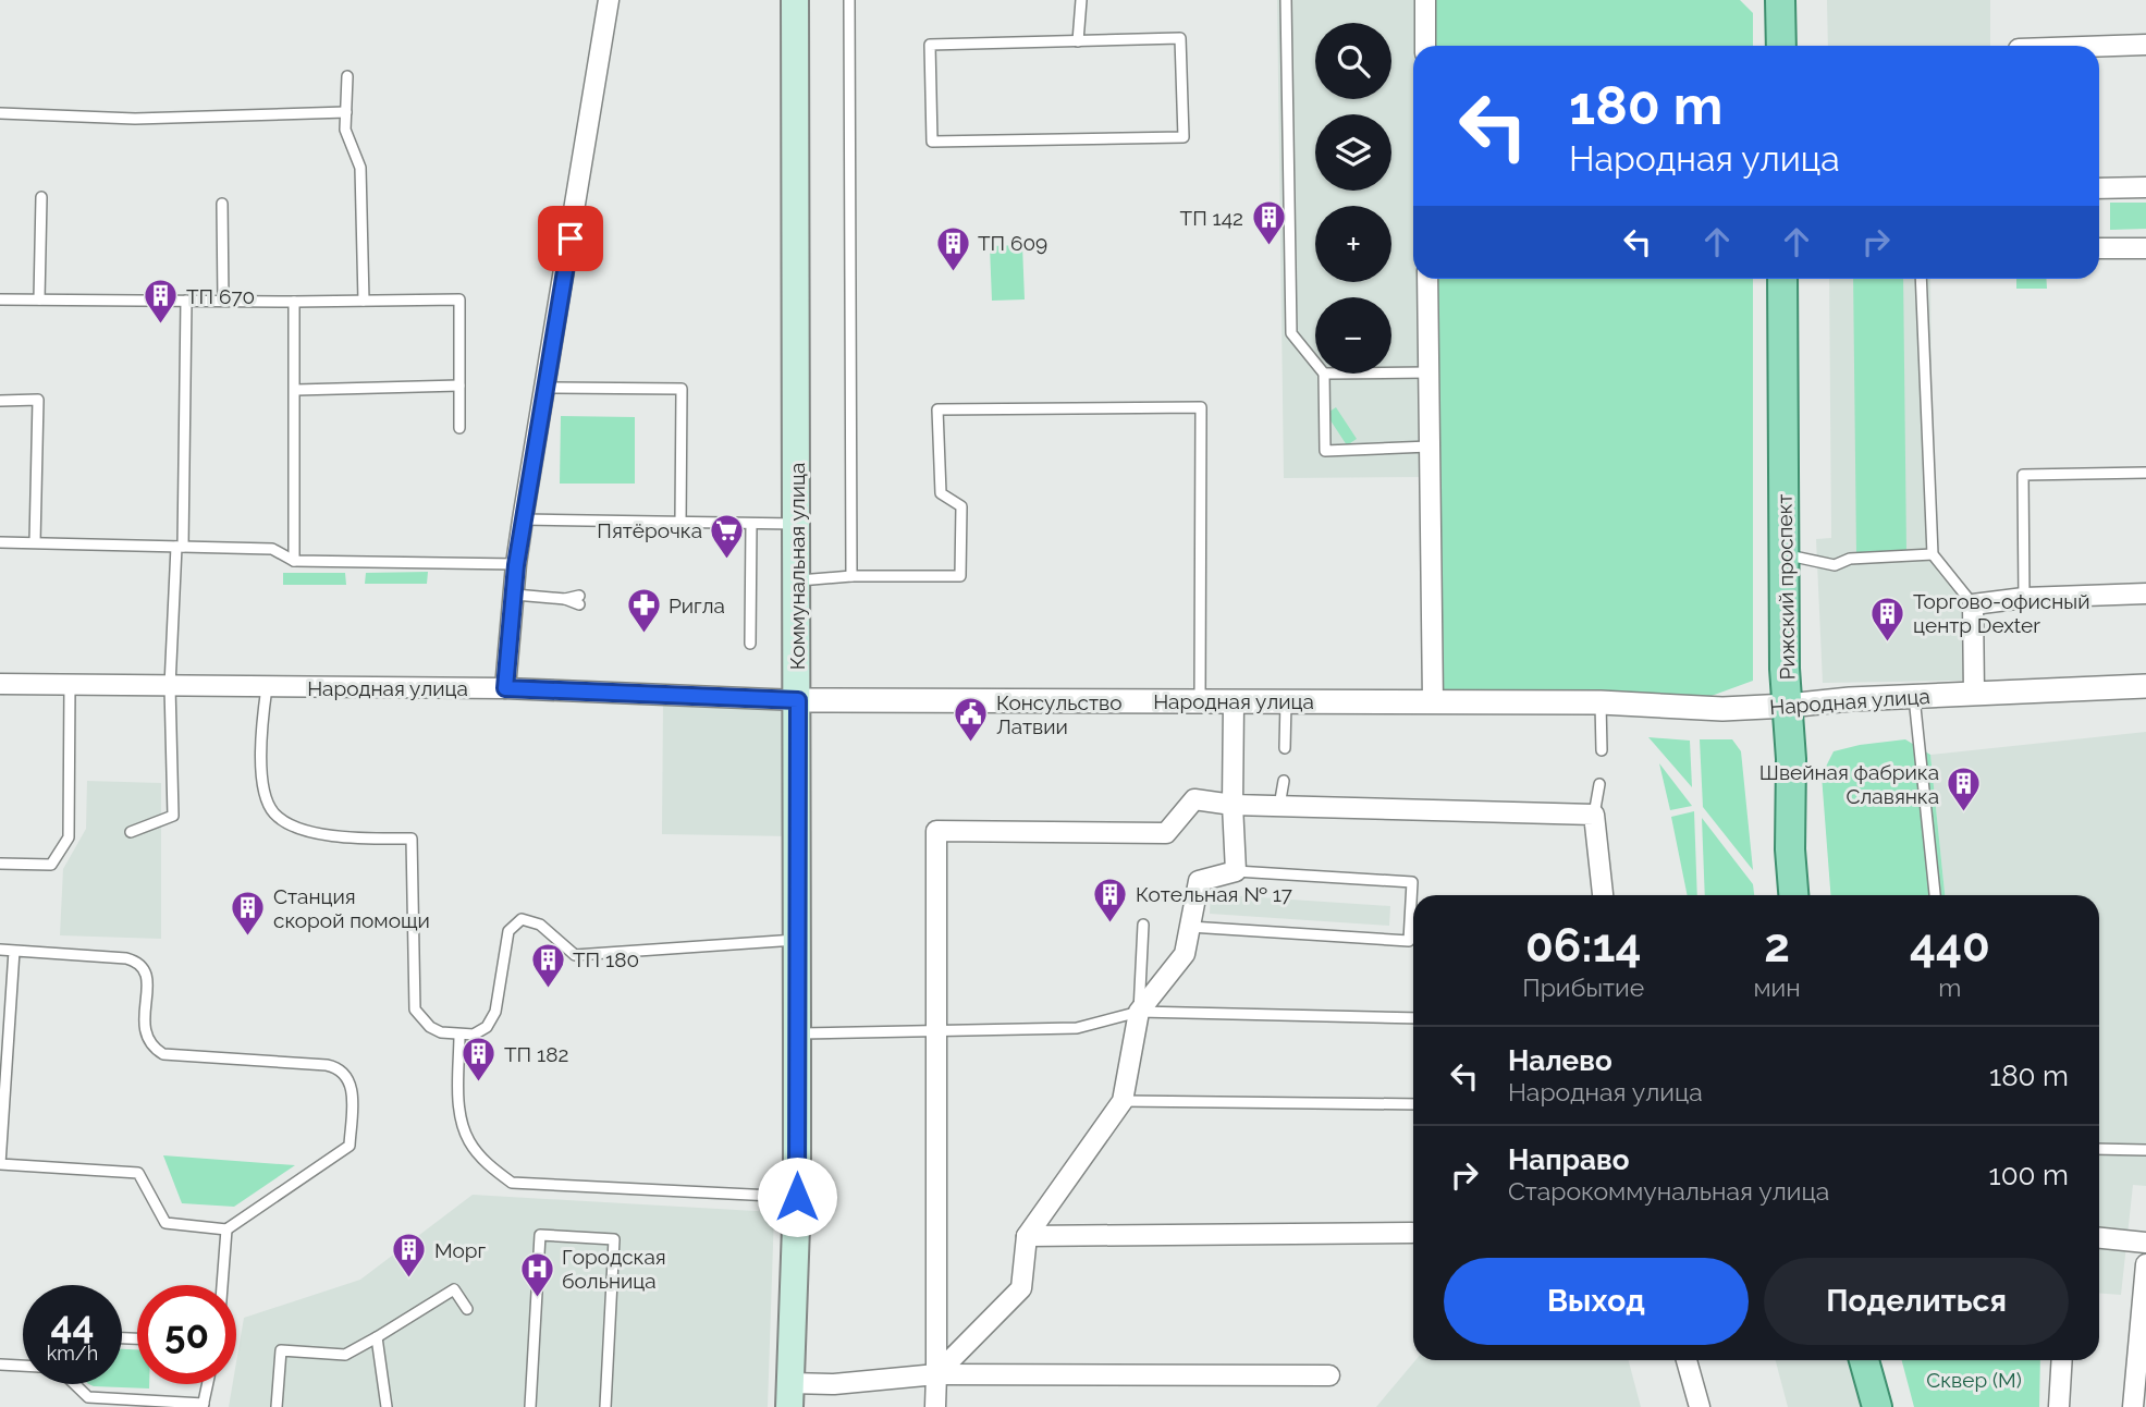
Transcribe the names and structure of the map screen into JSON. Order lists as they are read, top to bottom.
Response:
{
  "streets": {
    "main road": ["Коммунальная улица", "Рижский проспект"],
    "street": ["Народная улица"]
  },
  "crossings": [
    ["Коммунальная улица", "Народная улица"],
    ["Рижский проспект", "Народная улица"]
  ],
  "parks": ["Сквер (М)"],
  "places": {
    "building": [
      "ТП 142",
      "ТП 609",
      "ТП 670",
      "Торгово-офисный центр Dexter",
      "Швейная фабрика Славянка",
      "Котельная № 17",
      "Станция скорой помощи",
      "ТП 180",
      "ТП 182",
      "Морг"
    ],
    "supermarket": ["Пятёрочка"],
    "pharmacy": ["Ригла"],
    "public building": ["Консульство Латвии"],
    "hospital": ["Городская больница"]
  },
  "page": {
    "map_buttons": ["+", "−"],
    "turn": ["180 m", "Народная улица"],
    "eta": [
      "06:14",
      "Прибытие",
      "2",
      "мин",
      "440",
      "m"
    ],
    "list": [
      {
        "name": "Налево",
        "note": "Народная улица",
        "value": "180 m"
      },
      {
        "name": "Направо",
        "note": "Старокоммунальная улица",
        "value": "100 m"
      }
    ],
    "buttons": ["Выход", "Поделиться"],
    "speed": "44 km/h",
    "limit": "50"
  }
}
